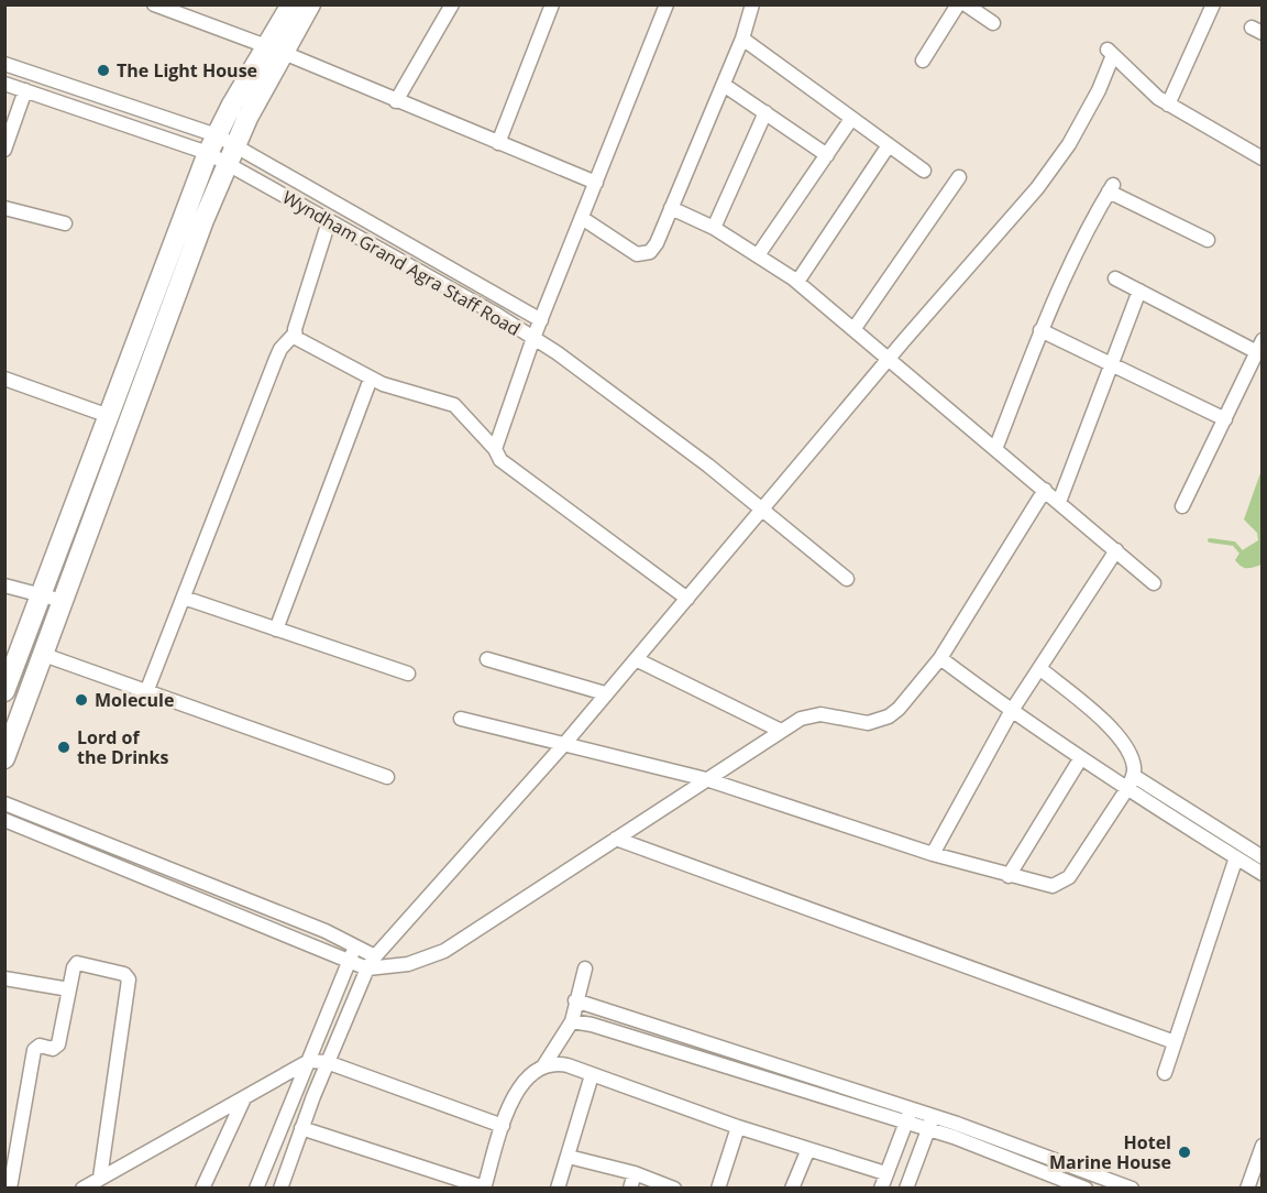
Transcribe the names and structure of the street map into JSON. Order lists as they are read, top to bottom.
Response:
{
  "streets": {
    "street": ["Wyndham Grand Agra Staff Road"]
  },
  "places": [
    "The Light House",
    "Molecule",
    "Lord of the Drinks",
    "Hotel Marine House"
  ]
}
